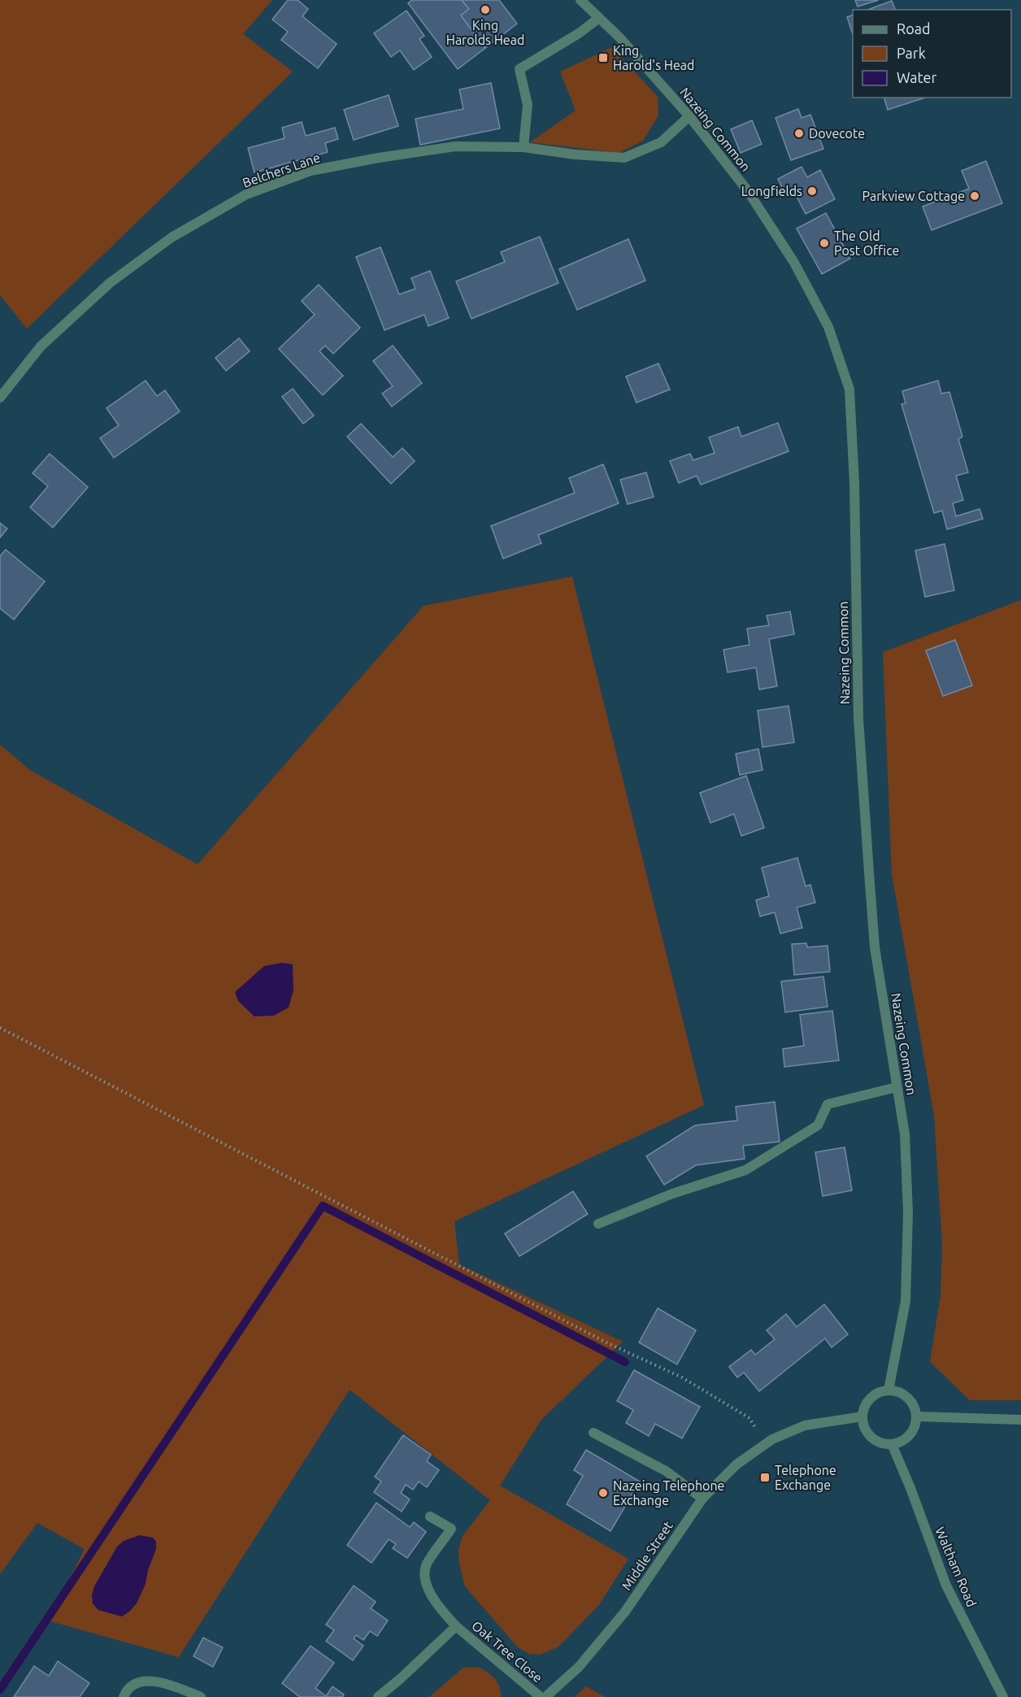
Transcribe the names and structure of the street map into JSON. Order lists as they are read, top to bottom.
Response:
{
  "streets": {
    "street": [
      "Nazeing Common",
      "Belchers Lane",
      "Middle Street",
      "Waltham Road",
      "Oak Tree Close"
    ]
  },
  "crossings": [
    ["Nazeing Common", "Belchers Lane"],
    ["Nazeing Common", "Middle Street"],
    ["Nazeing Common", "Waltham Road"],
    ["Middle Street", "Waltham Road"]
  ],
  "places": {
    "other": [
      "King Harolds Head",
      "Dovecote",
      "Longfields",
      "Parkview Cottage",
      "The Old Post Office",
      "Nazeing Telephone Exchange"
    ],
    "transit": ["King Harold's Head", "Telephone Exchange"]
  },
  "legend": ["Road", "Park", "Water"]
}
